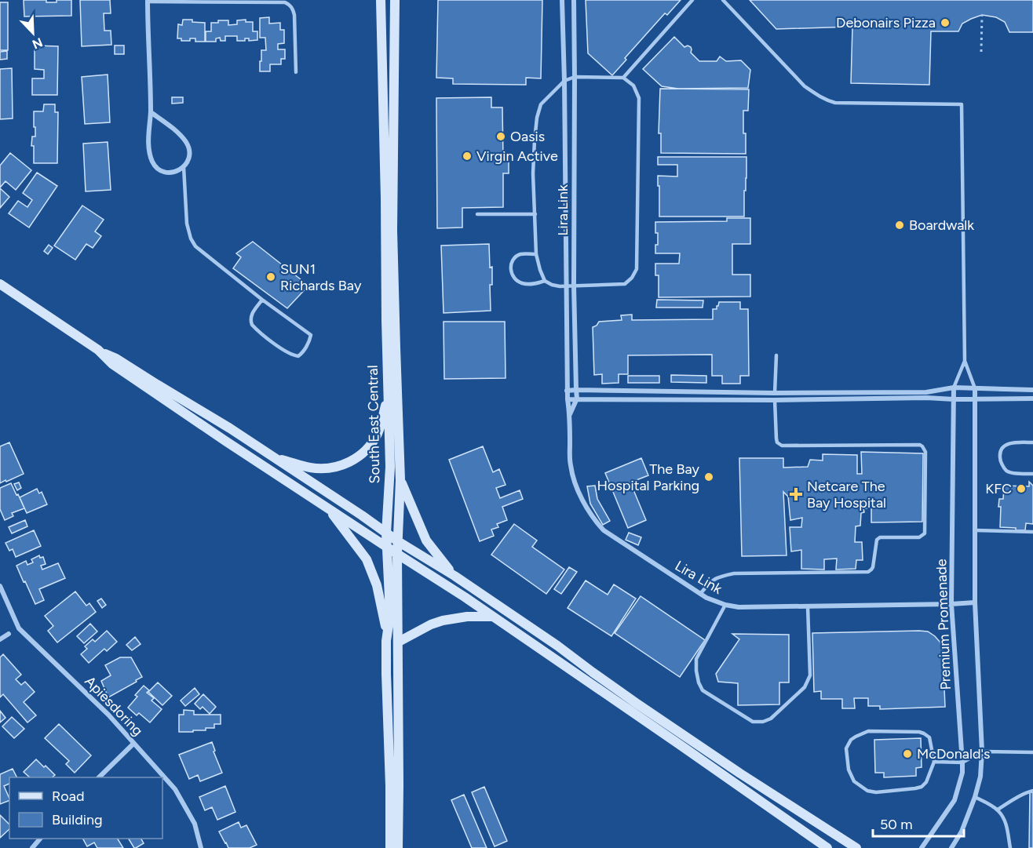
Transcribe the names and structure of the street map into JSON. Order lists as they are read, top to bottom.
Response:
{
  "streets": {
    "street": [
      "Lira Link",
      "South East Central",
      "Premium Promenade",
      "Apiesdoring"
    ]
  },
  "crossings": [
    ["Lira Link", "Premium Promenade"]
  ],
  "places": {
    "other": [
      "Debonairs Pizza",
      "Oasis",
      "Virgin Active",
      "Boardwalk",
      "SUN1 Richards Bay",
      "The Bay Hospital Parking",
      "KFC",
      "McDonald's"
    ],
    "health": ["Netcare The Bay Hospital"]
  },
  "legend": ["Road", "Building"],
  "scale_bar": "50 m",
  "north": "bottom right"
}
